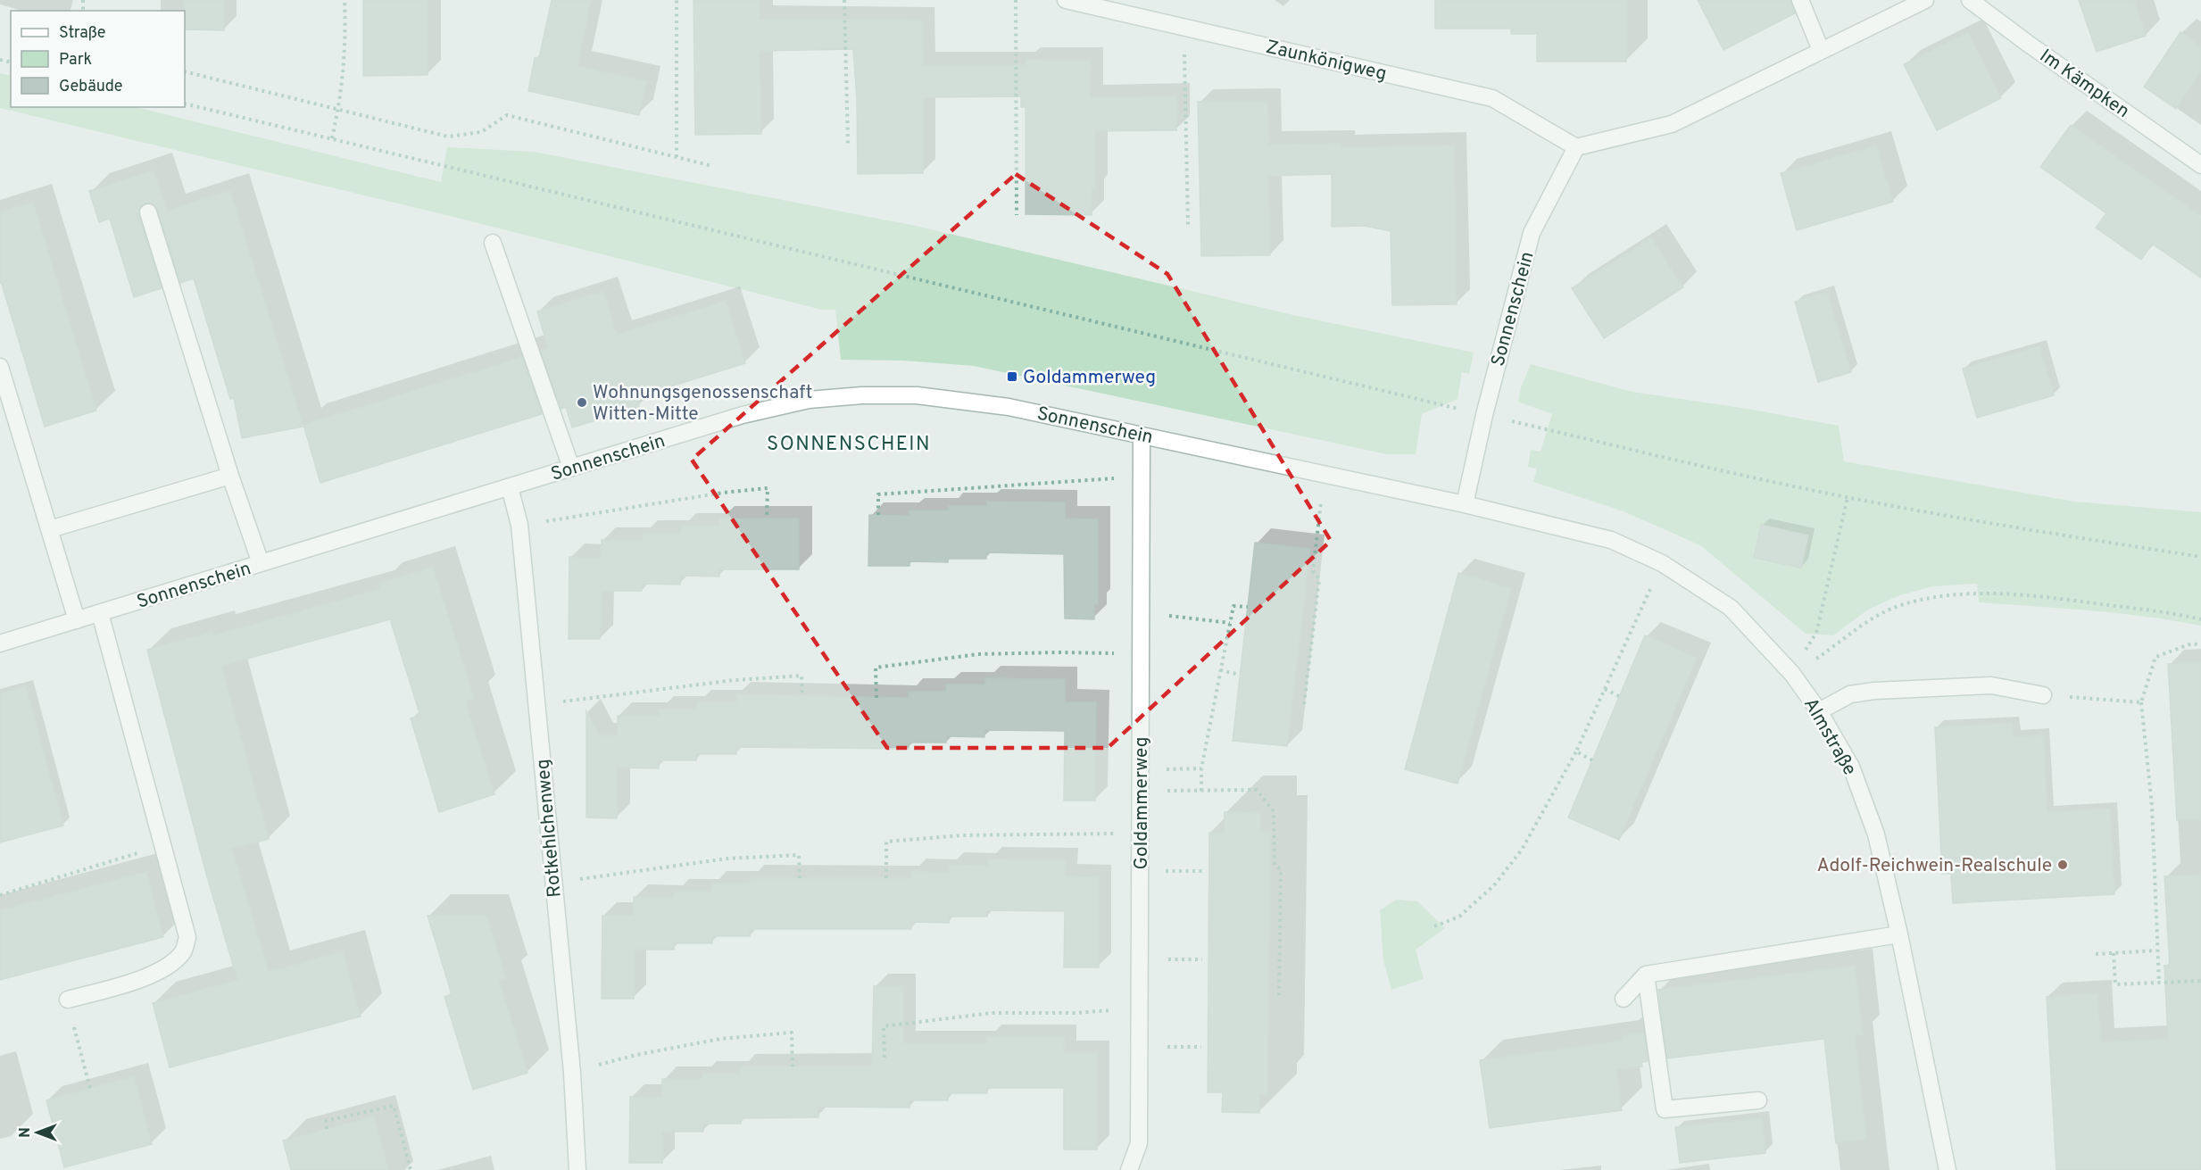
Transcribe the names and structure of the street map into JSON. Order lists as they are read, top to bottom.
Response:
{
  "streets": {
    "street": [
      "Zaunkönigweg",
      "Im Kämpken",
      "Sonnenschein",
      "Almstraße",
      "Goldammerweg",
      "Rotkehlchenweg"
    ]
  },
  "crossings": [
    ["Zaunkönigweg", "Sonnenschein"],
    ["Sonnenschein", "Almstraße"],
    ["Sonnenschein", "Goldammerweg"],
    ["Sonnenschein", "Rotkehlchenweg"]
  ],
  "districts": ["SONNENSCHEIN"],
  "places": {
    "transit": ["Goldammerweg"],
    "other": ["Wohnungsgenossenschaft Witten-Mitte", "Adolf-Reichwein-Realschule"]
  },
  "legend": ["Straße", "Park", "Gebäude"],
  "north": "left"
}
